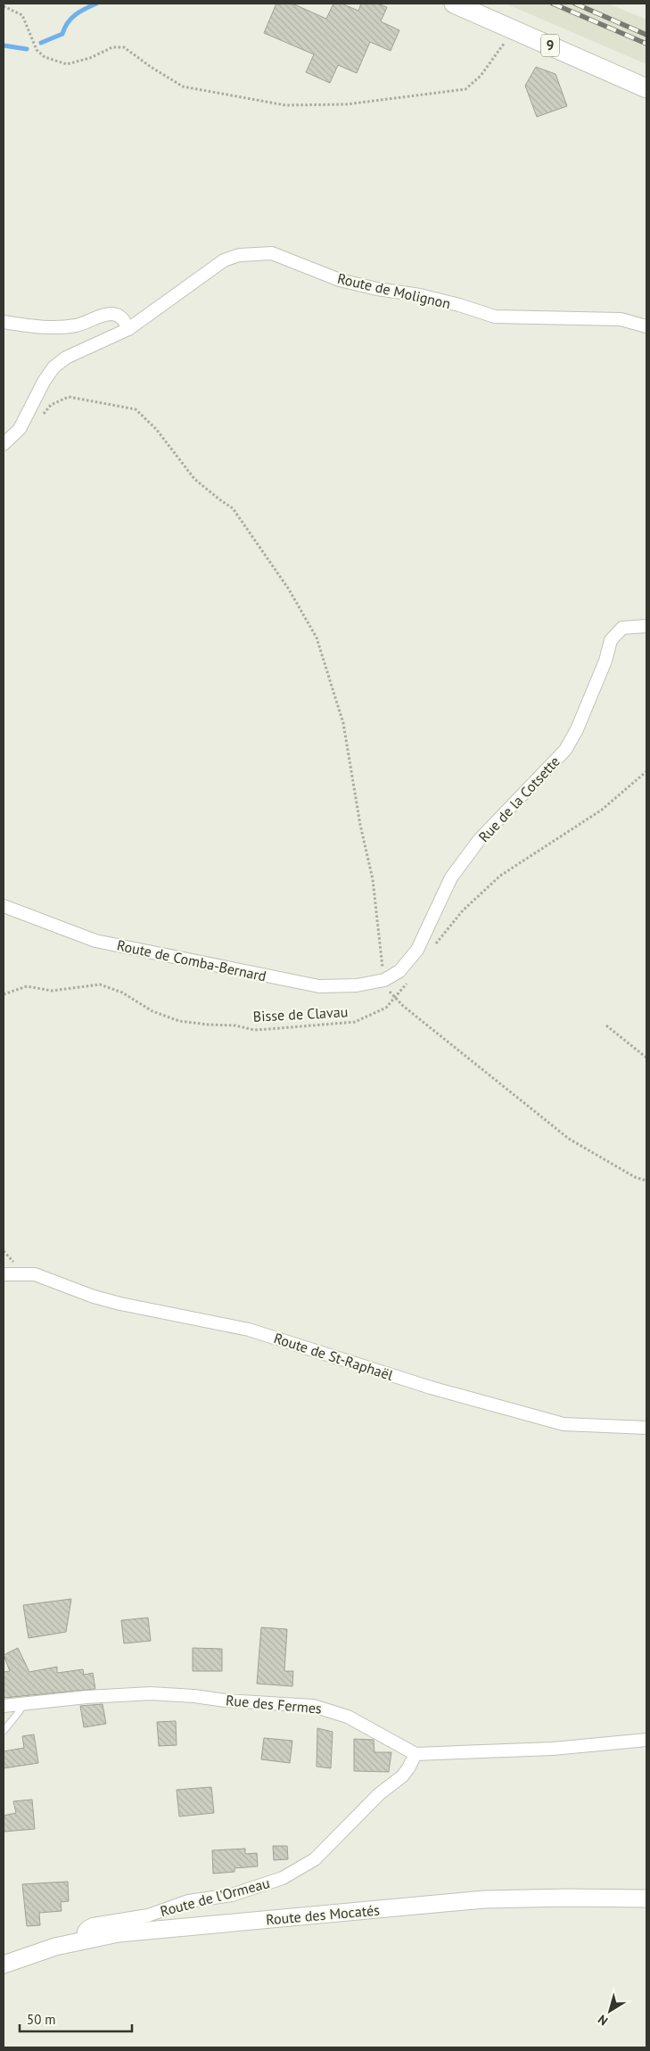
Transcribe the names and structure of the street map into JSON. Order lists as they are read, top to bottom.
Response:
{
  "streets": {
    "main road": ["9"],
    "street": [
      "Route de Molignon",
      "Rue de la Cotsette",
      "Route de Comba-Bernard",
      "Route de St-Raphaël",
      "Rue des Fermes",
      "Route de l'Ormeau",
      "Route des Mocatés"
    ],
    "path": ["Bisse de Clavau"]
  },
  "crossings": [
    ["Rue de la Cotsette", "Route de Comba-Bernard"],
    ["Rue des Fermes", "Route de l'Ormeau"],
    ["Route de l'Ormeau", "Route des Mocatés"]
  ],
  "scale_bar": "50 m",
  "north": "bottom left"
}
